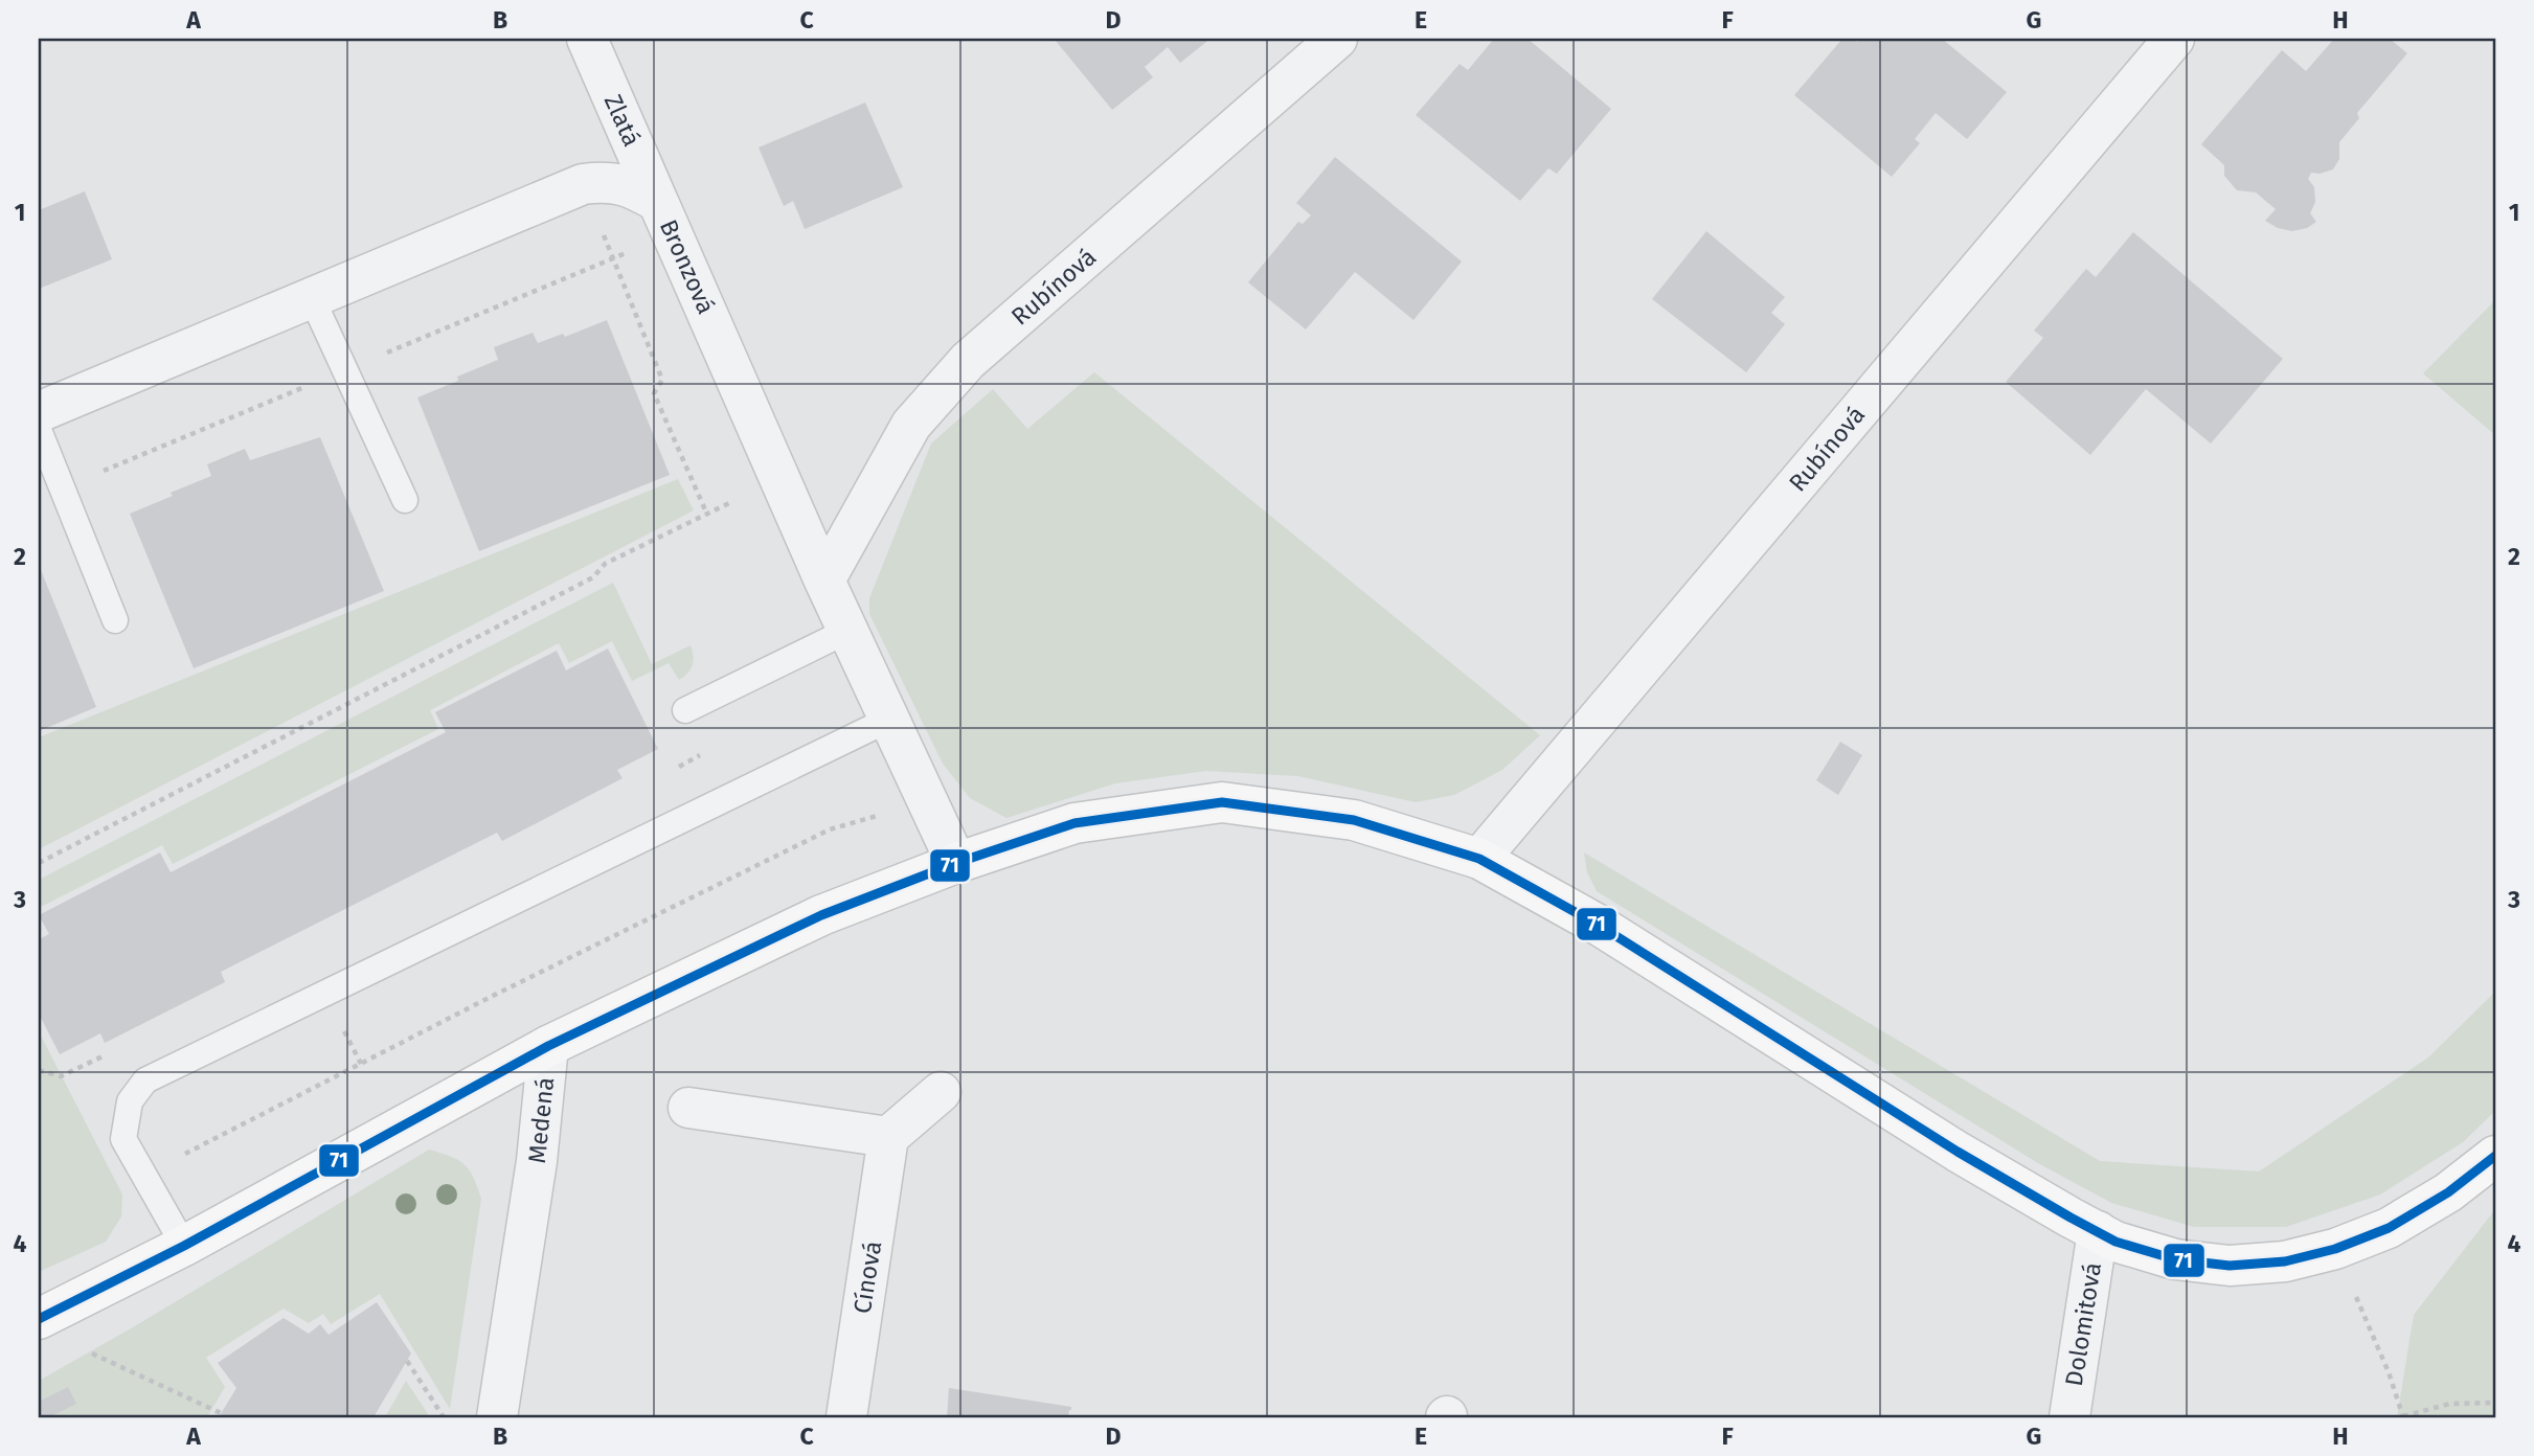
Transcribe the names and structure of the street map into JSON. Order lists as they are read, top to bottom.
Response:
{
  "streets": {
    "street": [
      "Zlatá",
      "Bronzová",
      "Rubínová",
      "Medená",
      "Cínová",
      "Dolomitová"
    ]
  },
  "crossings": [
    ["Zlatá", "Bronzová"],
    ["Bronzová", "Rubínová"]
  ],
  "lines": ["transit line 71"],
  "grid": {
    "columns": [
      "A",
      "B",
      "C",
      "D",
      "E",
      "F",
      "G",
      "H"
    ],
    "rows": [
      "1",
      "2",
      "3",
      "4"
    ]
  }
}
